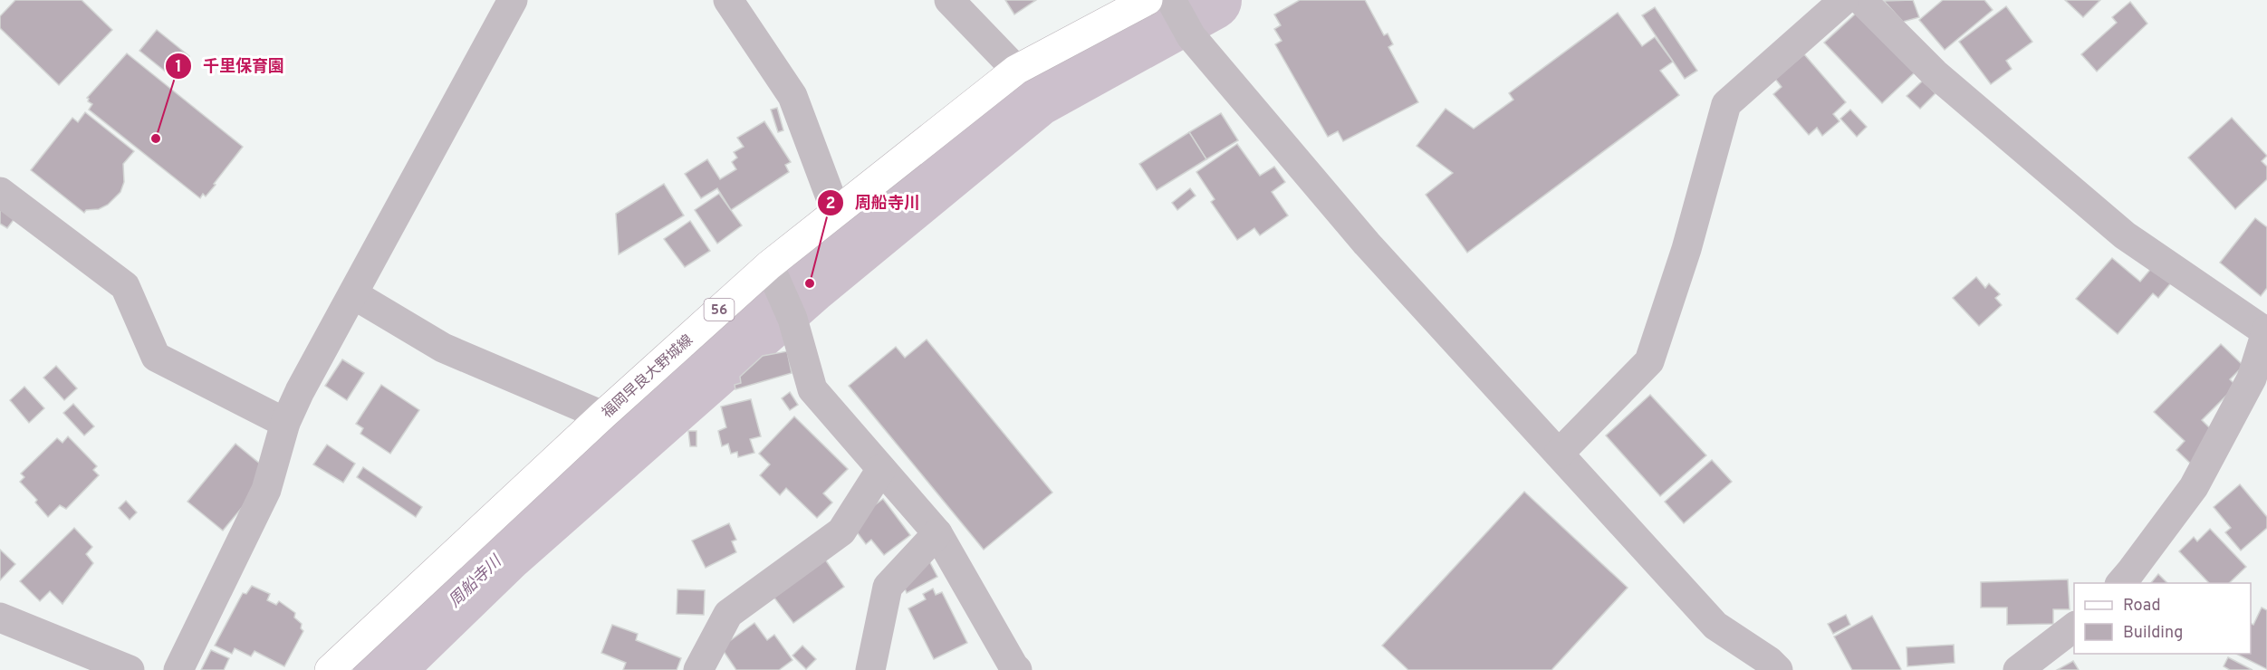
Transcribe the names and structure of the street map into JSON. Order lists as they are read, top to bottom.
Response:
{
  "streets": {
    "main road": ["56", "福岡早良大野城線"]
  },
  "water": ["周船寺川"],
  "places": ["千里保育園", "周船寺川"],
  "legend": ["Road", "Building"]
}
